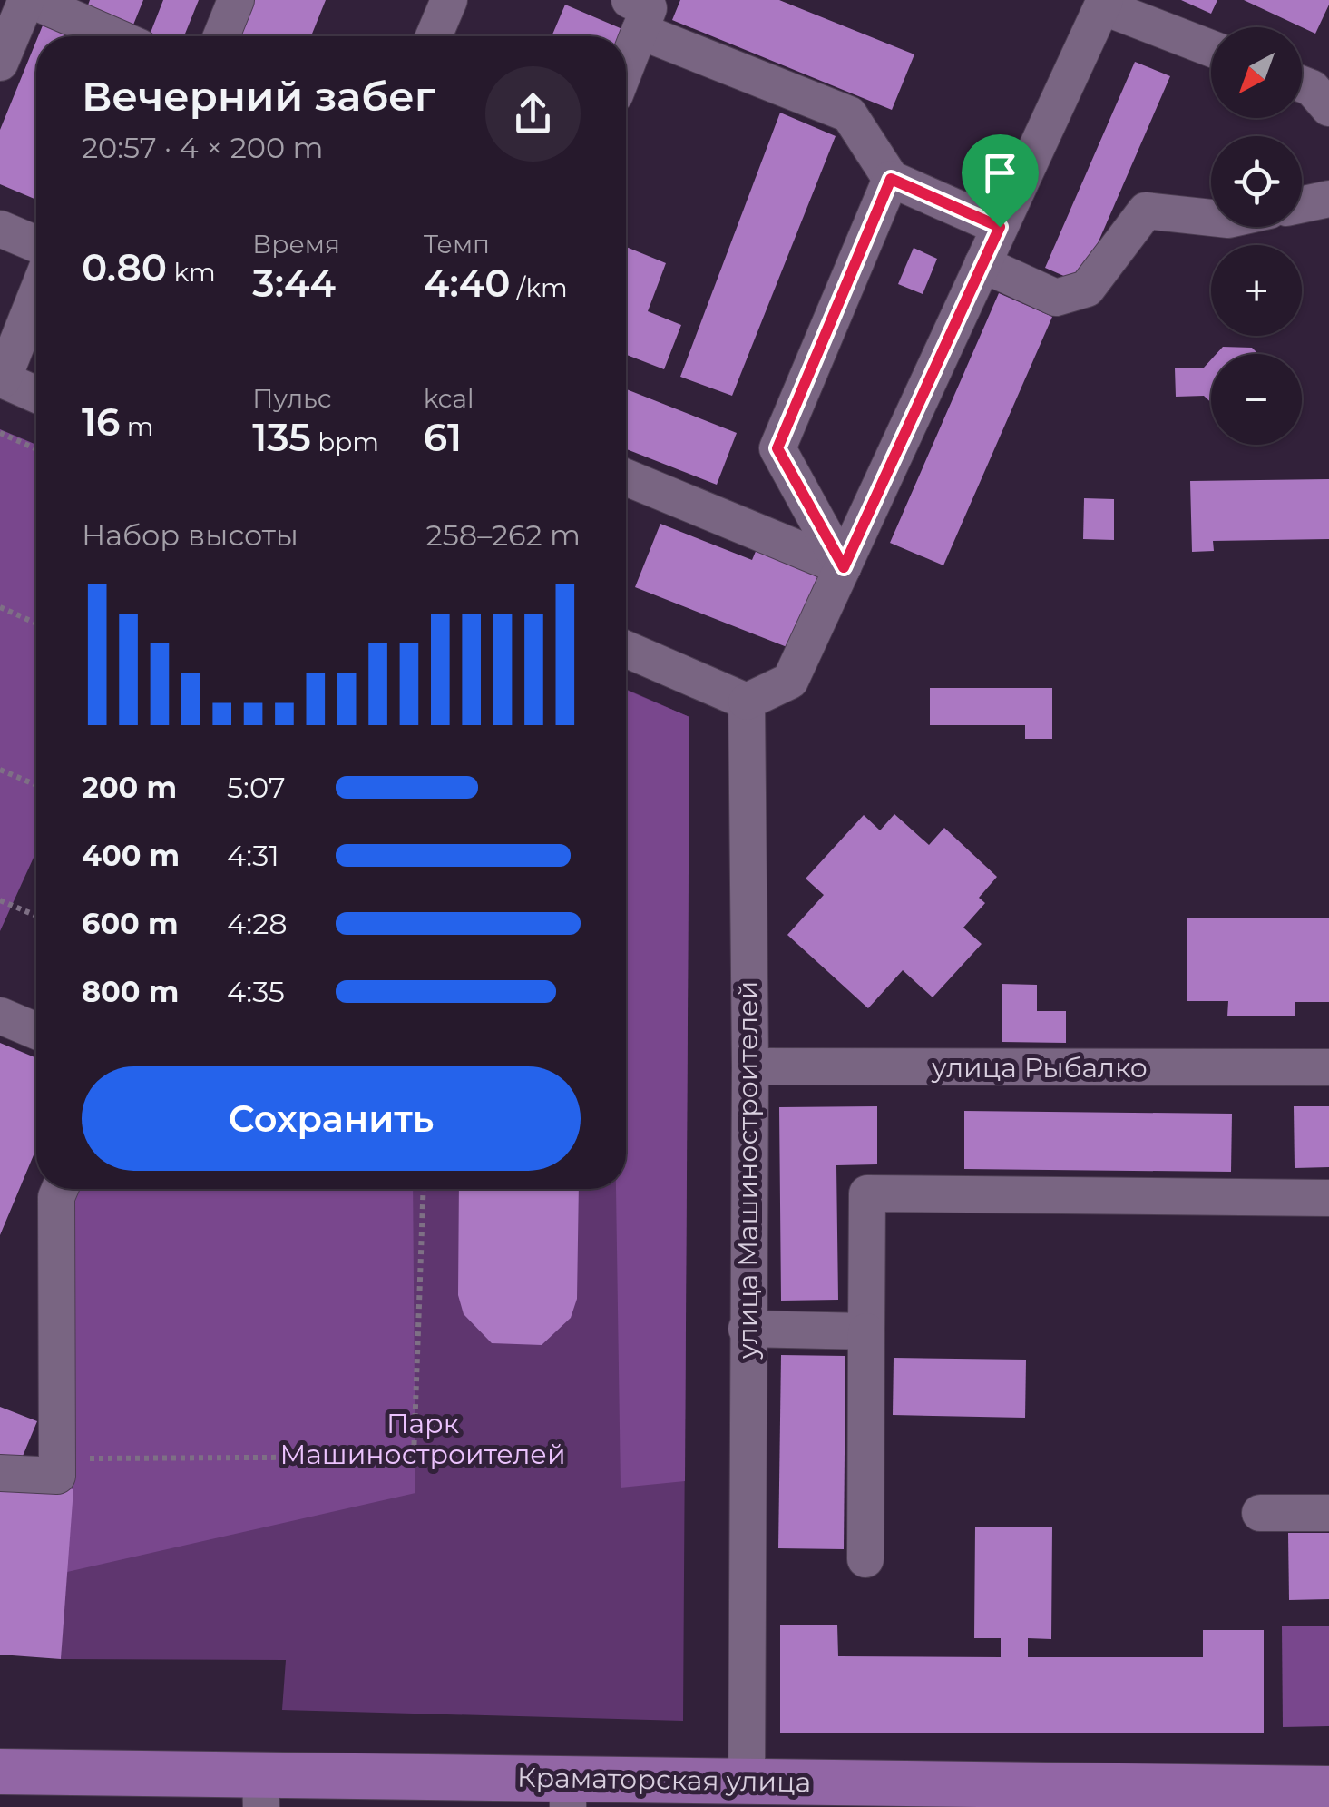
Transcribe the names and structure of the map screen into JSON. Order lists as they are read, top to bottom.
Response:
{
  "streets": {
    "main road": ["Краматорская улица"],
    "street": ["улица Рыбалко", "улица Машиностроителей"]
  },
  "crossings": [
    ["улица Рыбалко", "улица Машиностроителей"],
    ["улица Машиностроителей", "Краматорская улица"]
  ],
  "parks": ["Парк Машиностроителей"],
  "north": "bottom left",
  "page": {
    "map_buttons": ["+", "−"],
    "heading": ["Вечерний забег", "20:57 · 4 × 200 m"],
    "stats": [
      ["0.80 km"],
      ["Время", "3:44"],
      ["Темп", "4:40 /km"],
      ["16 m"],
      ["Пульс", "135 bpm"],
      ["kcal", "61"]
    ],
    "chart": ["Набор высоты", "258–262 m"],
    "list": [
      {
        "name": "200 m",
        "note": "5:07"
      },
      {
        "name": "400 m",
        "note": "4:31"
      },
      {
        "name": "600 m",
        "note": "4:28"
      },
      {
        "name": "800 m",
        "note": "4:35"
      }
    ],
    "buttons": "Сохранить"
  }
}
